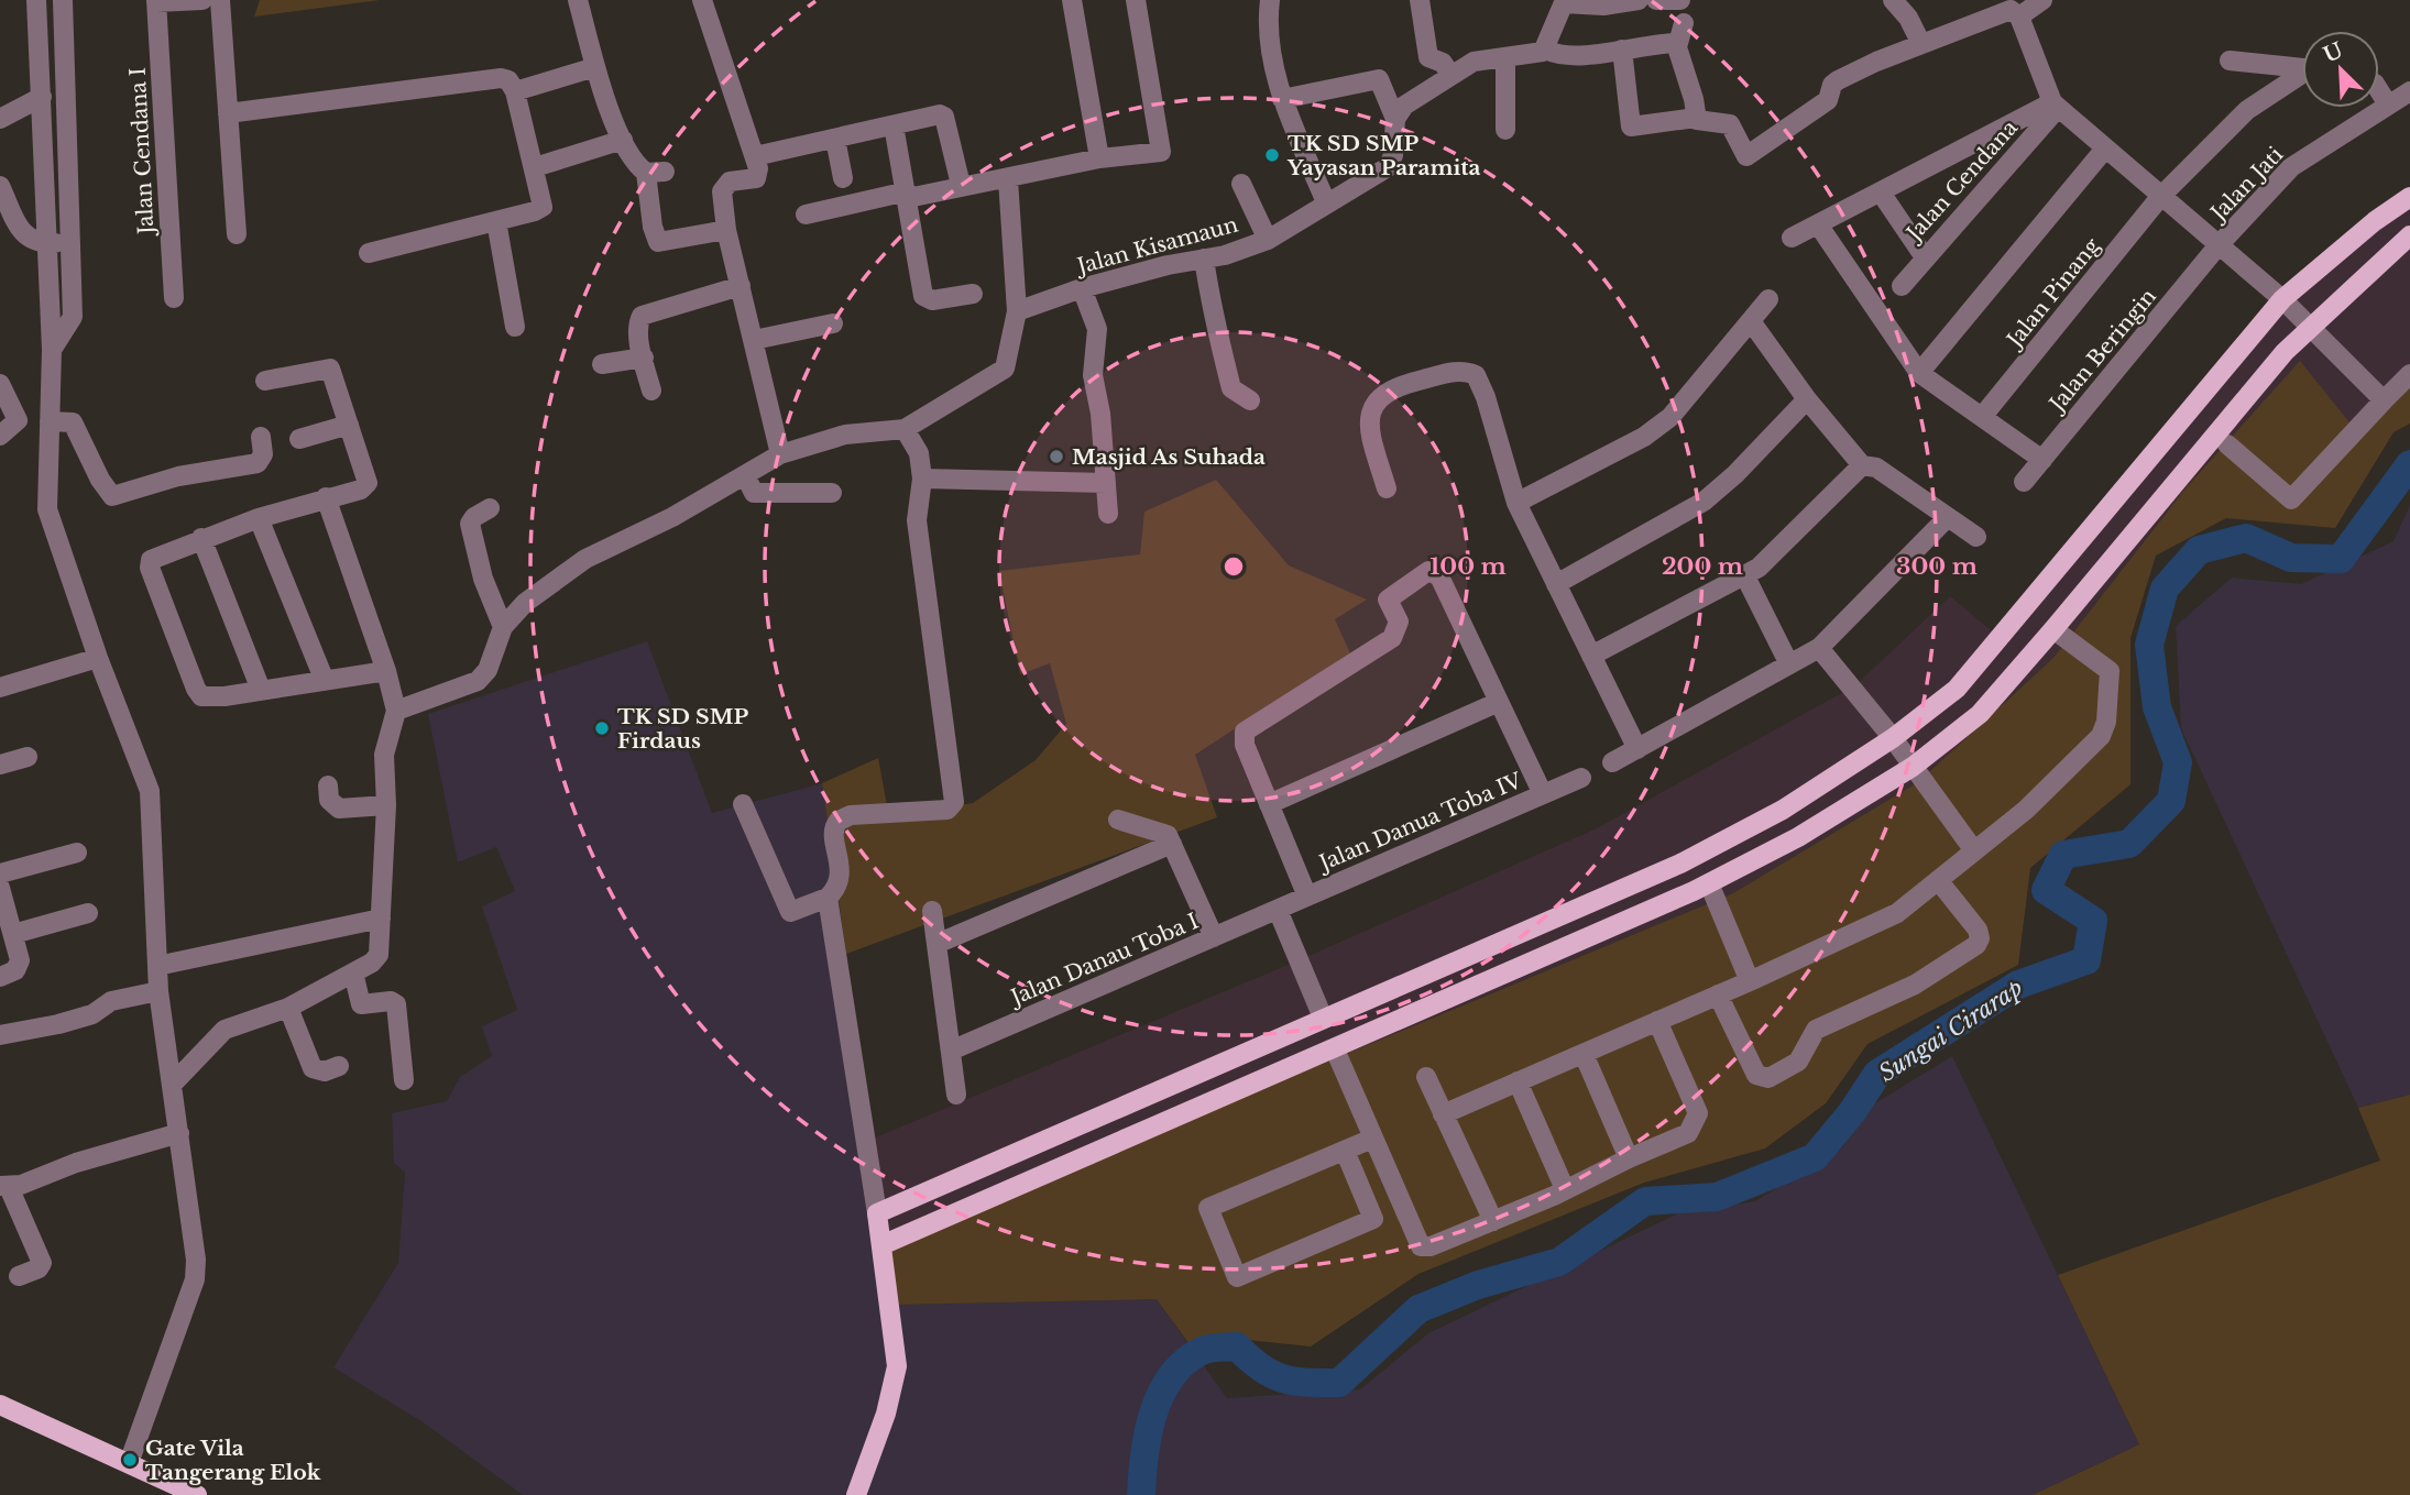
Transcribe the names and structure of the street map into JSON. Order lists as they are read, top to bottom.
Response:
{
  "streets": {
    "street": [
      "Jalan Cendana I",
      "Jalan Cendana",
      "Jalan Jati",
      "Jalan Kisamaun",
      "Jalan Pinang",
      "Jalan Beringin",
      "Jalan Danua Toba IV",
      "Jalan Danau Toba I"
    ]
  },
  "crossings": [
    ["Jalan Jati", "Jalan Beringin"],
    ["Jalan Danua Toba IV", "Jalan Danau Toba I"]
  ],
  "water": ["Sungai Cirarap"],
  "places": [
    "TK SD SMP Yayasan Paramita",
    "Masjid As Suhada",
    "TK SD SMP Firdaus",
    "Gate Vila Tangerang Elok"
  ],
  "north": "top left",
  "rings": ["100 m", "200 m", "300 m"]
}
